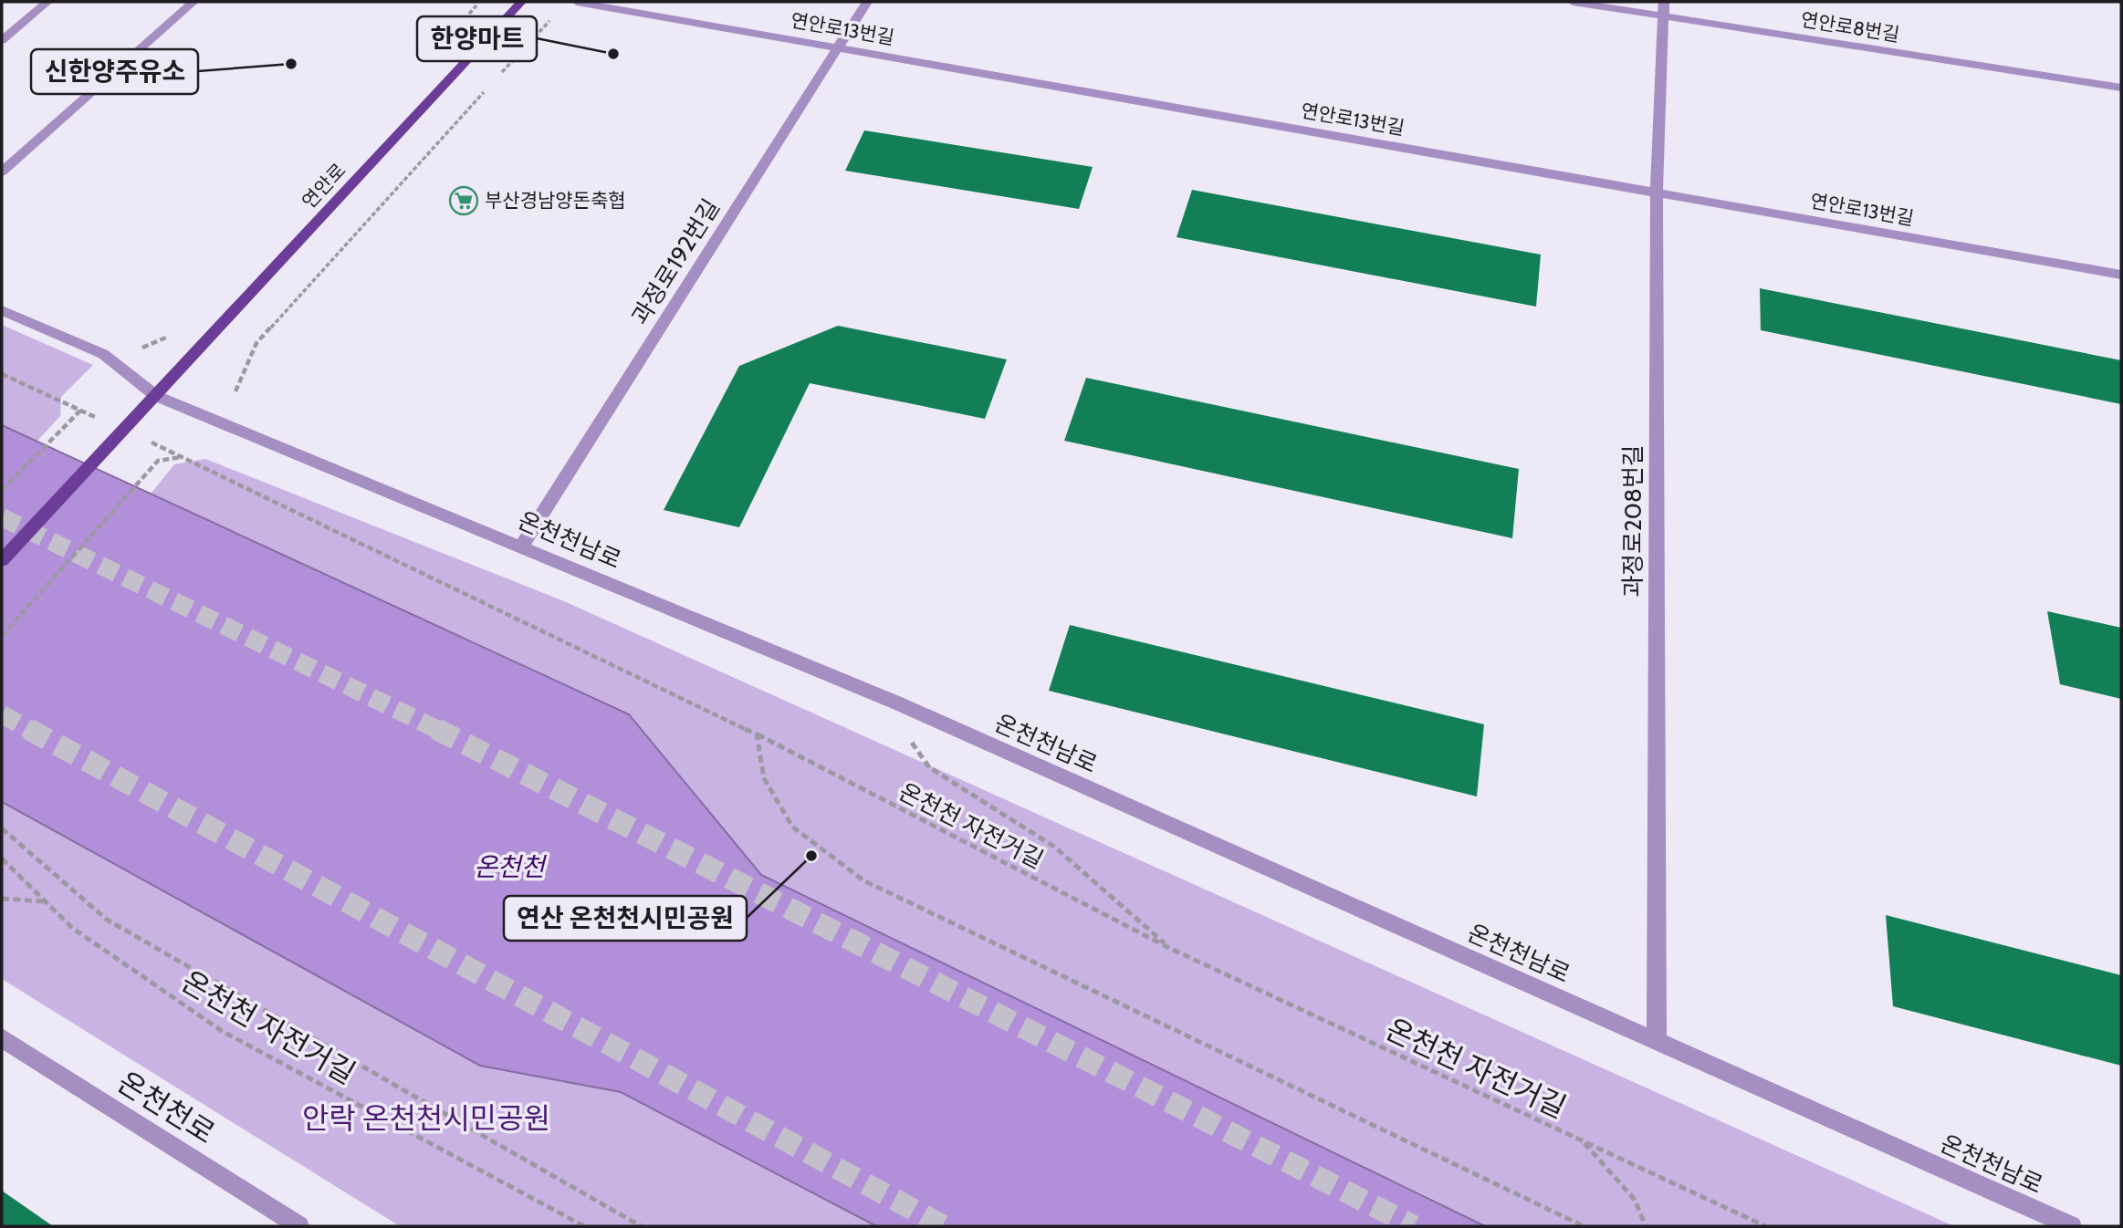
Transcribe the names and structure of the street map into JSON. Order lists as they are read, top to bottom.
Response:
{
  "streets": {
    "main road": ["연안로"],
    "street": [
      "연안로8번길",
      "연안로13번길",
      "과정로192번길",
      "과정로208번길",
      "온천천남로",
      "온천천로"
    ],
    "path": ["온천천 자전거길"]
  },
  "crossings": [
    ["연안로8번길", "과정로208번길"],
    ["연안로13번길", "과정로192번길"],
    ["연안로13번길", "과정로208번길"],
    ["연안로", "온천천남로"],
    ["연안로", "온천천 자전거길"],
    ["과정로192번길", "온천천남로"],
    ["과정로208번길", "온천천남로"],
    ["온천천남로", "온천천 자전거길"]
  ],
  "water": ["온천천"],
  "parks": ["안락 온천천시민공원"],
  "places": {
    "other": ["한양마트", "신한양주유소", "연산 온천천시민공원"],
    "supermarket": ["부산경남양돈축협"]
  }
}
